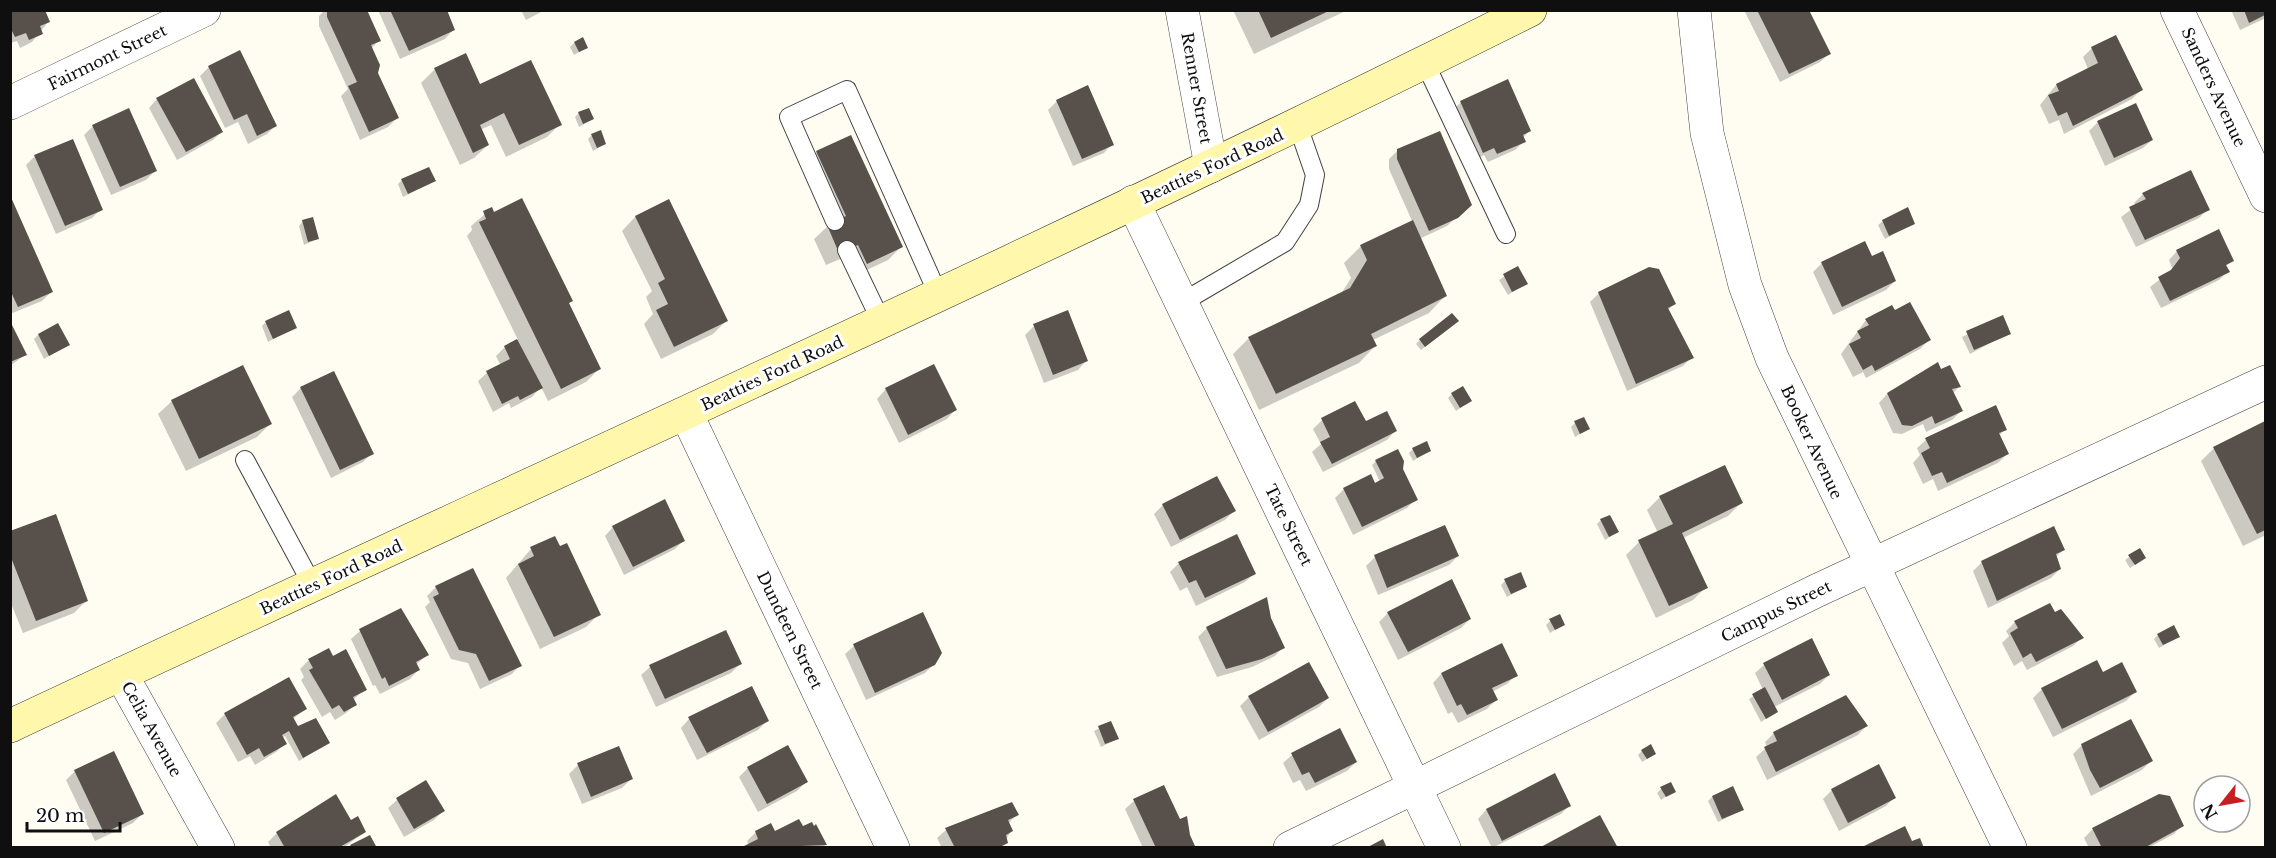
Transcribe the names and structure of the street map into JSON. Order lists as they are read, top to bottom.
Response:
{
  "streets": {
    "main road": ["Beatties Ford Road"],
    "street": [
      "Fairmont Street",
      "Sanders Avenue",
      "Renner Street",
      "Booker Avenue",
      "Tate Street",
      "Campus Street",
      "Dundeen Street",
      "Celia Avenue"
    ]
  },
  "crossings": [
    ["Renner Street", "Beatties Ford Road"],
    ["Beatties Ford Road", "Tate Street"],
    ["Beatties Ford Road", "Dundeen Street"],
    ["Beatties Ford Road", "Celia Avenue"],
    ["Booker Avenue", "Campus Street"],
    ["Tate Street", "Campus Street"]
  ],
  "scale_bar": "20 m",
  "north": "bottom left"
}
